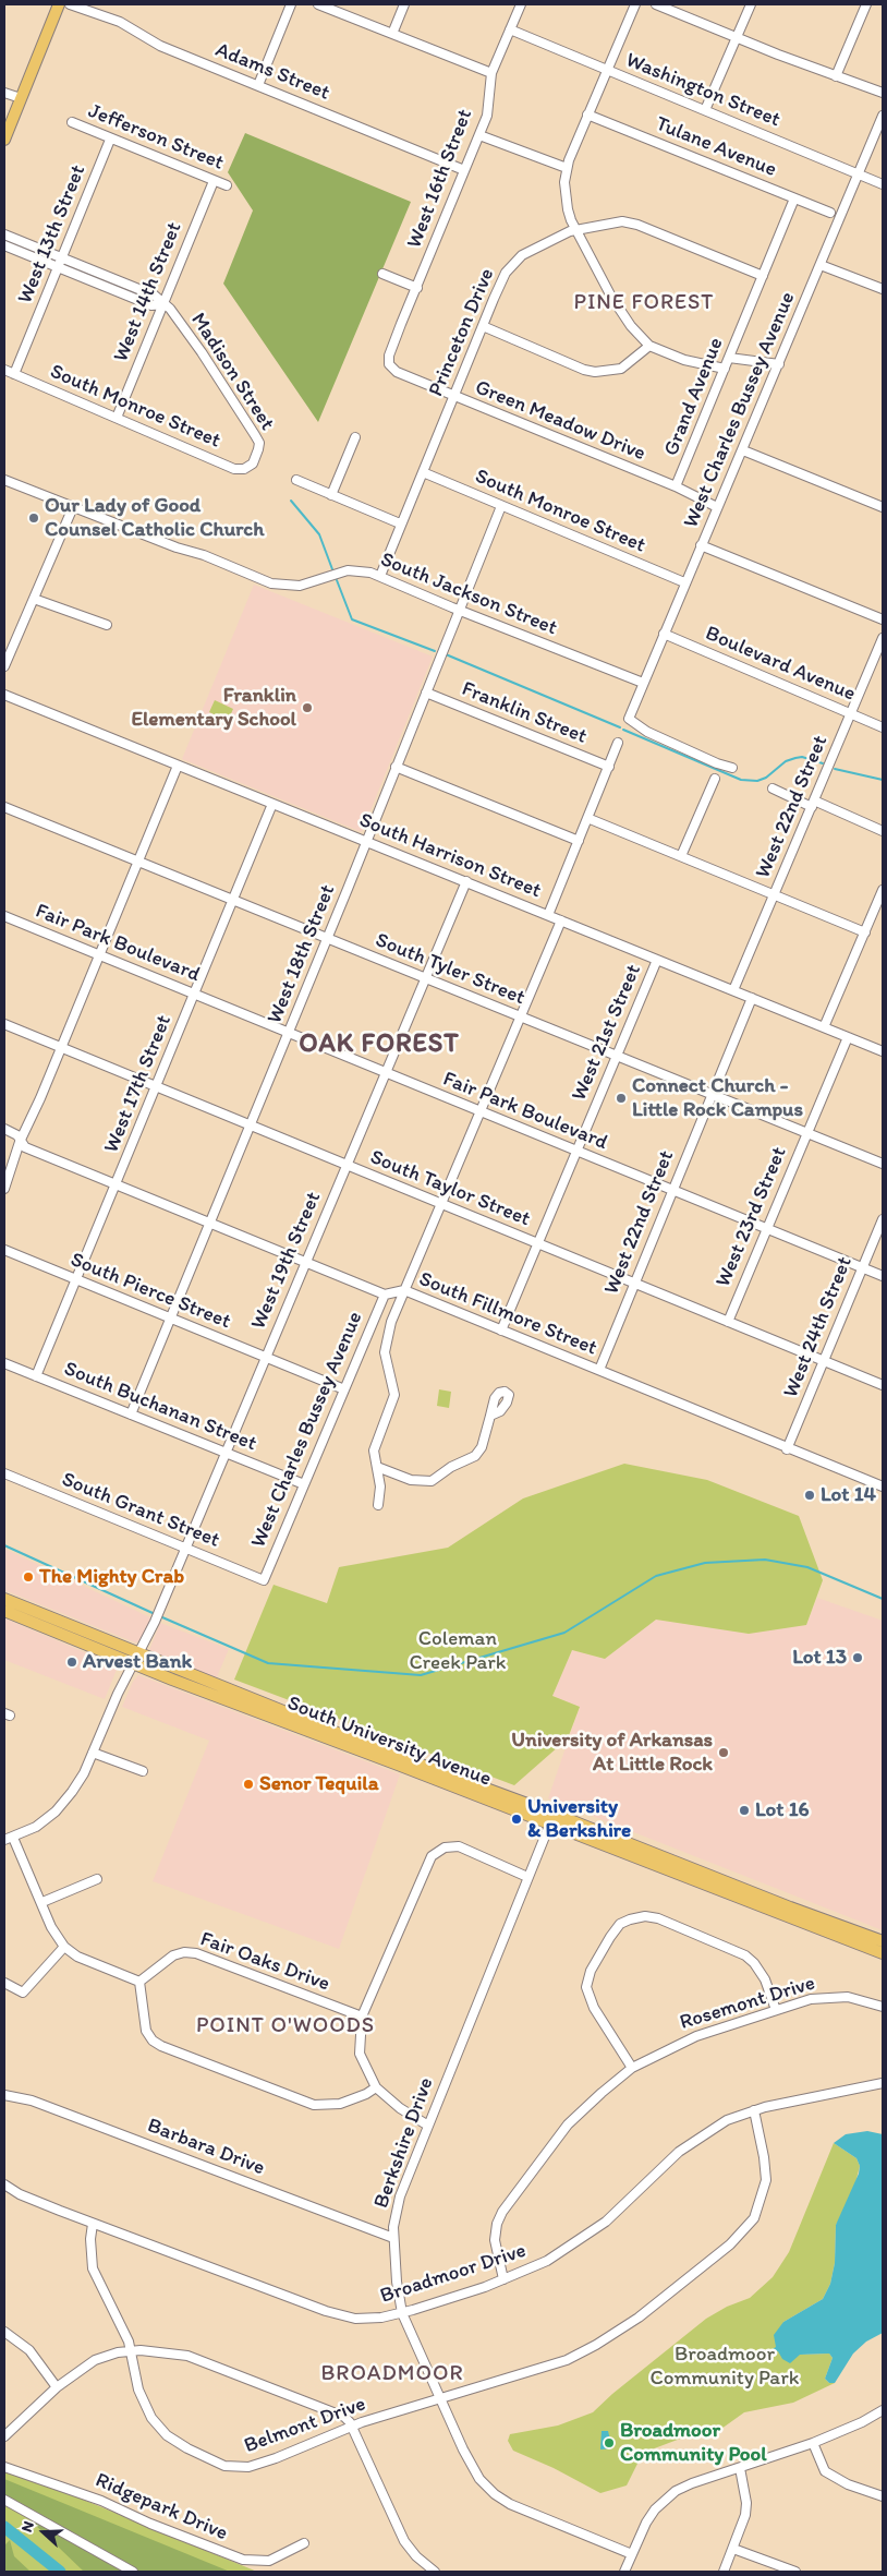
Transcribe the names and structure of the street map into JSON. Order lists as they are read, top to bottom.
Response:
{
  "streets": {
    "main road": ["South University Avenue"],
    "street": [
      "Adams Street",
      "Washington Street",
      "Jefferson Street",
      "Tulane Avenue",
      "West 16th Street",
      "West 13th Street",
      "West 14th Street",
      "Princeton Drive",
      "Madison Street",
      "Grand Avenue",
      "South Monroe Street",
      "West Charles Bussey Avenue",
      "Green Meadow Drive",
      "South Jackson Street",
      "Boulevard Avenue",
      "Franklin Street",
      "West 22nd Street",
      "South Harrison Street",
      "Fair Park Boulevard",
      "West 18th Street",
      "South Tyler Street",
      "West 21st Street",
      "West 17th Street",
      "South Taylor Street",
      "West 23rd Street",
      "West 19th Street",
      "South Pierce Street",
      "South Fillmore Street",
      "West 24th Street",
      "South Buchanan Street",
      "South Grant Street",
      "Fair Oaks Drive",
      "Rosemont Drive",
      "Berkshire Drive",
      "Barbara Drive",
      "Broadmoor Drive",
      "Belmont Drive",
      "Ridgepark Drive"
    ]
  },
  "crossings": [
    ["Adams Street", "West 16th Street"],
    ["Washington Street", "West 16th Street"],
    ["Washington Street", "West Charles Bussey Avenue"],
    ["Jefferson Street", "West 13th Street"],
    ["Jefferson Street", "West 14th Street"],
    ["Tulane Avenue", "Grand Avenue"],
    ["West 16th Street", "Green Meadow Drive"],
    ["West 13th Street", "Madison Street"],
    ["West 13th Street", "South Monroe Street"],
    ["West 14th Street", "Madison Street"],
    ["West 14th Street", "South Monroe Street"],
    ["Princeton Drive", "Grand Avenue"],
    ["Princeton Drive", "South Monroe Street"],
    ["Princeton Drive", "Green Meadow Drive"],
    ["Princeton Drive", "South Jackson Street"],
    ["Madison Street", "South Monroe Street"],
    ["Grand Avenue", "Green Meadow Drive"],
    ["South Monroe Street", "West Charles Bussey Avenue"],
    ["South Monroe Street", "West 18th Street"],
    ["West Charles Bussey Avenue", "Green Meadow Drive"],
    ["West Charles Bussey Avenue", "South Jackson Street"],
    ["West Charles Bussey Avenue", "Boulevard Avenue"],
    ["West Charles Bussey Avenue", "South Pierce Street"],
    ["West Charles Bussey Avenue", "South Fillmore Street"],
    ["West Charles Bussey Avenue", "South Buchanan Street"],
    ["West Charles Bussey Avenue", "South Grant Street"],
    ["South Jackson Street", "West 18th Street"],
    ["Boulevard Avenue", "West 22nd Street"],
    ["Franklin Street", "West 18th Street"],
    ["West 22nd Street", "South Harrison Street"],
    ["West 22nd Street", "Fair Park Boulevard"],
    ["West 22nd Street", "South Tyler Street"],
    ["West 22nd Street", "South Taylor Street"],
    ["West 22nd Street", "South Fillmore Street"],
    ["South Harrison Street", "West 18th Street"],
    ["South Harrison Street", "West 21st Street"],
    ["South Harrison Street", "West 17th Street"],
    ["South Harrison Street", "West 23rd Street"],
    ["South Harrison Street", "West 19th Street"],
    ["Fair Park Boulevard", "West 18th Street"],
    ["Fair Park Boulevard", "West 21st Street"],
    ["Fair Park Boulevard", "West 17th Street"],
    ["Fair Park Boulevard", "West 23rd Street"],
    ["Fair Park Boulevard", "West 19th Street"],
    ["Fair Park Boulevard", "West 24th Street"],
    ["West 18th Street", "South Tyler Street"],
    ["West 18th Street", "South Taylor Street"],
    ["West 18th Street", "South Pierce Street"],
    ["West 18th Street", "South Fillmore Street"],
    ["West 18th Street", "South Buchanan Street"],
    ["South Tyler Street", "West 21st Street"],
    ["South Tyler Street", "West 17th Street"],
    ["South Tyler Street", "West 23rd Street"],
    ["South Tyler Street", "West 19th Street"],
    ["West 21st Street", "South Taylor Street"],
    ["West 21st Street", "South Fillmore Street"],
    ["West 17th Street", "South Taylor Street"],
    ["West 17th Street", "South Pierce Street"],
    ["West 17th Street", "South Fillmore Street"],
    ["West 17th Street", "South Buchanan Street"],
    ["South Taylor Street", "West 23rd Street"],
    ["South Taylor Street", "West 19th Street"],
    ["South Taylor Street", "West 24th Street"],
    ["West 19th Street", "South Pierce Street"],
    ["West 19th Street", "South Fillmore Street"],
    ["West 19th Street", "South Buchanan Street"],
    ["West 19th Street", "South Grant Street"],
    ["West 19th Street", "South University Avenue"],
    ["South Fillmore Street", "West 24th Street"],
    ["South University Avenue", "Berkshire Drive"],
    ["Rosemont Drive", "Broadmoor Drive"],
    ["Berkshire Drive", "Barbara Drive"],
    ["Berkshire Drive", "Broadmoor Drive"],
    ["Berkshire Drive", "Belmont Drive"],
    ["Broadmoor Drive", "Belmont Drive"]
  ],
  "districts": [
    "PINE FOREST",
    "OAK FOREST",
    "POINT O'WOODS",
    "BROADMOOR"
  ],
  "parks": ["Coleman Creek Park", "Broadmoor Community Park"],
  "places": [
    "Our Lady of Good Counsel Catholic Church",
    "Franklin Elementary School",
    "Connect Church - Little Rock Campus",
    "Lot 14",
    "The Mighty Crab",
    "Lot 13",
    "Arvest Bank",
    "University of Arkansas At Little Rock",
    "Senor Tequila",
    "Lot 16",
    "University & Berkshire",
    "Broadmoor Community Pool"
  ],
  "north": "left"
}
